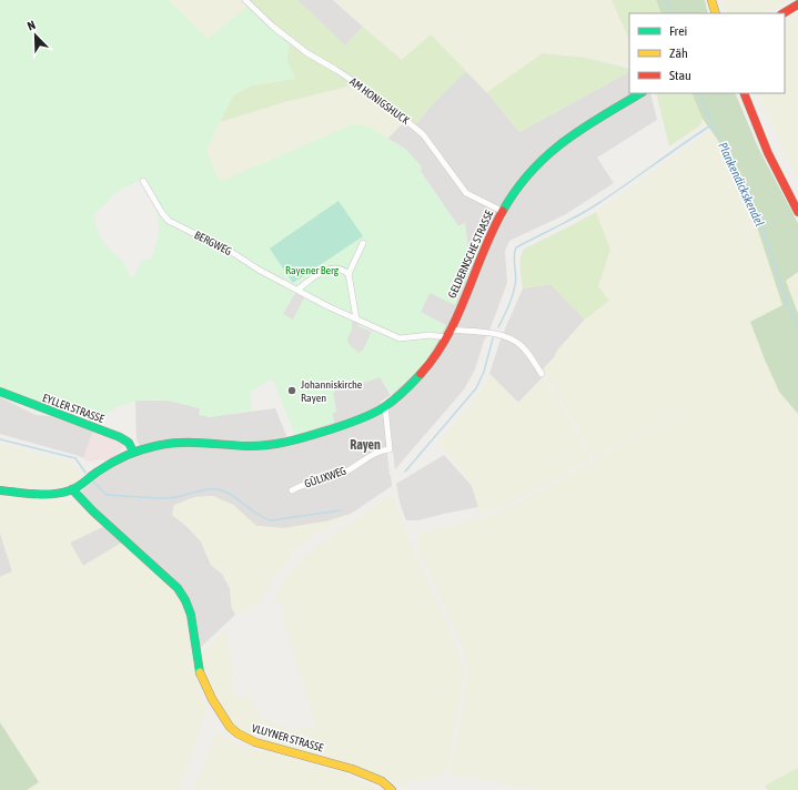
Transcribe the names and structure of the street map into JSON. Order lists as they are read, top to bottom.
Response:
{
  "streets": {
    "main road": ["GELDERNSCHE STRASSE", "EYLLER STRASSE", "VLUYNER STRASSE"],
    "street": ["AM HONIGSHUCK", "BERGWEG", "GÜLIXWEG"]
  },
  "crossings": [
    ["AM HONIGSHUCK", "GELDERNSCHE STRASSE"],
    ["BERGWEG", "GELDERNSCHE STRASSE"],
    ["GELDERNSCHE STRASSE", "EYLLER STRASSE"],
    ["GELDERNSCHE STRASSE", "GÜLIXWEG"],
    ["GELDERNSCHE STRASSE", "VLUYNER STRASSE"]
  ],
  "districts": ["Rayen"],
  "water": ["Plankendickskendel"],
  "parks": ["Rayener Berg"],
  "places": ["Johanniskirche Rayen"],
  "legend": ["Frei", "Zäh", "Stau"],
  "north": "top left"
}
